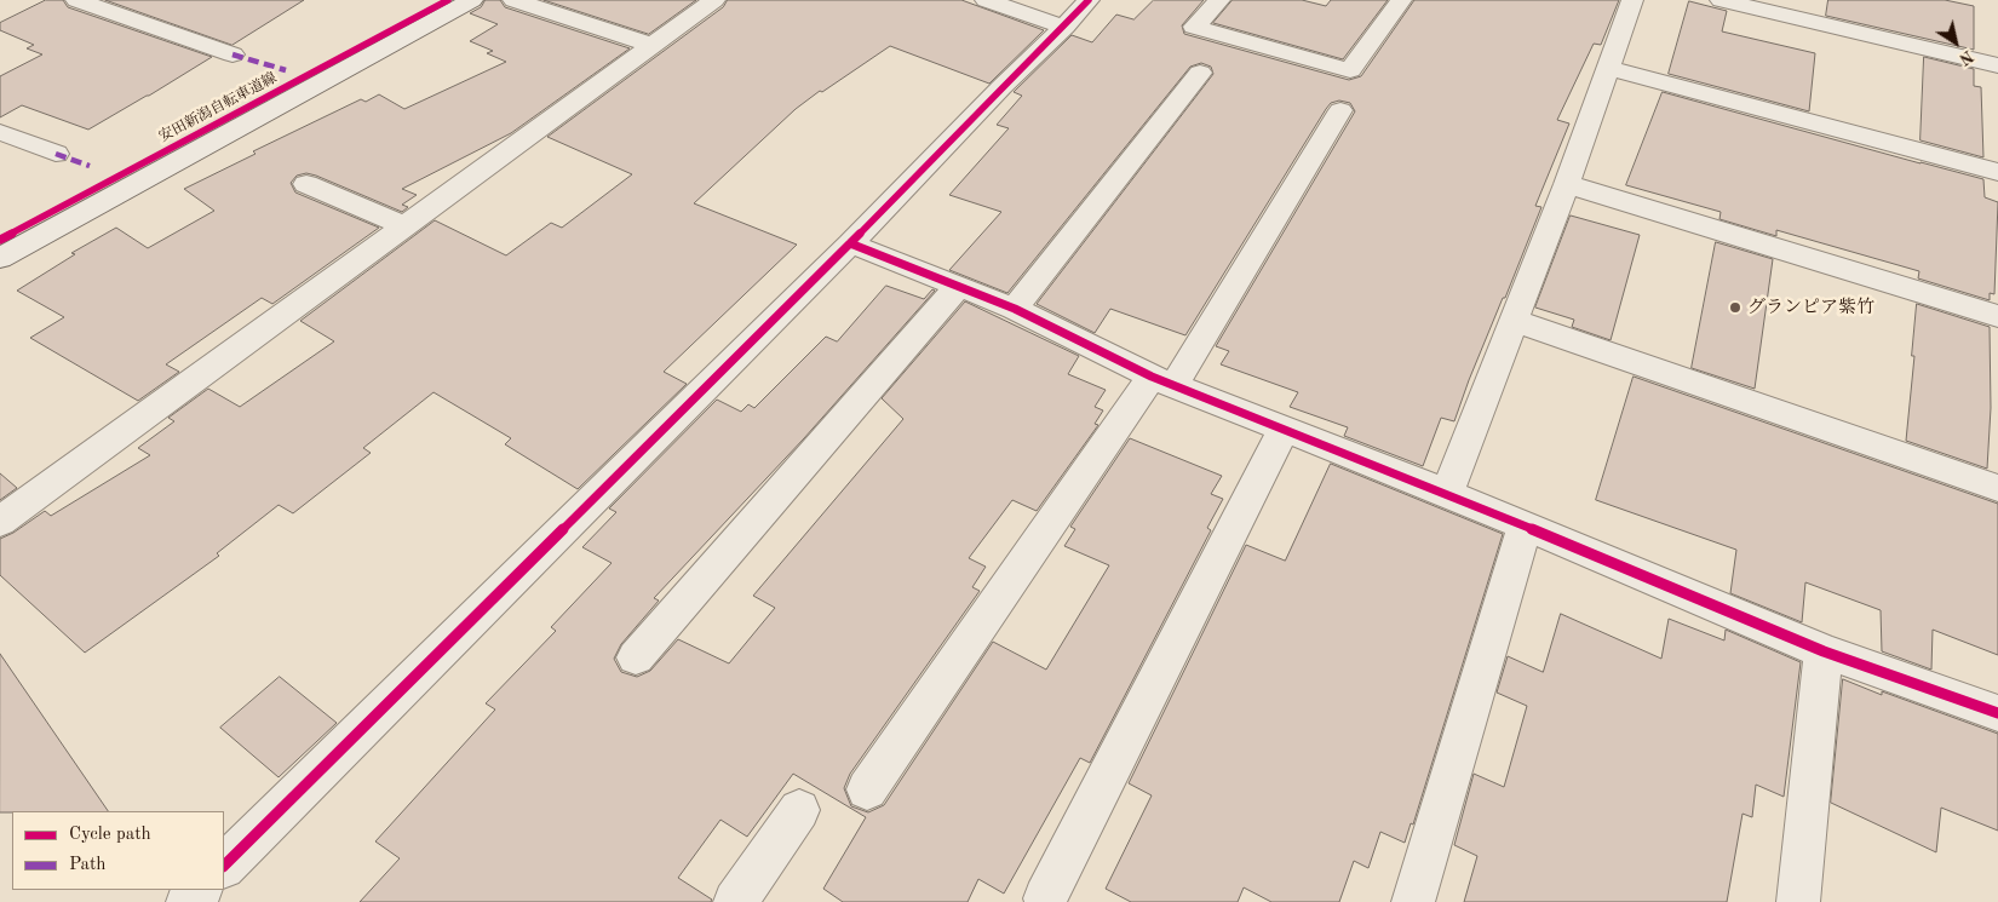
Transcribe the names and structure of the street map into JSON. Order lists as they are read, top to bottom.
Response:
{
  "streets": {
    "cycle path": ["安田新潟自転車道線"]
  },
  "places": ["グランピア紫竹"],
  "legend": ["Cycle path", "Path"],
  "north": "bottom right"
}
